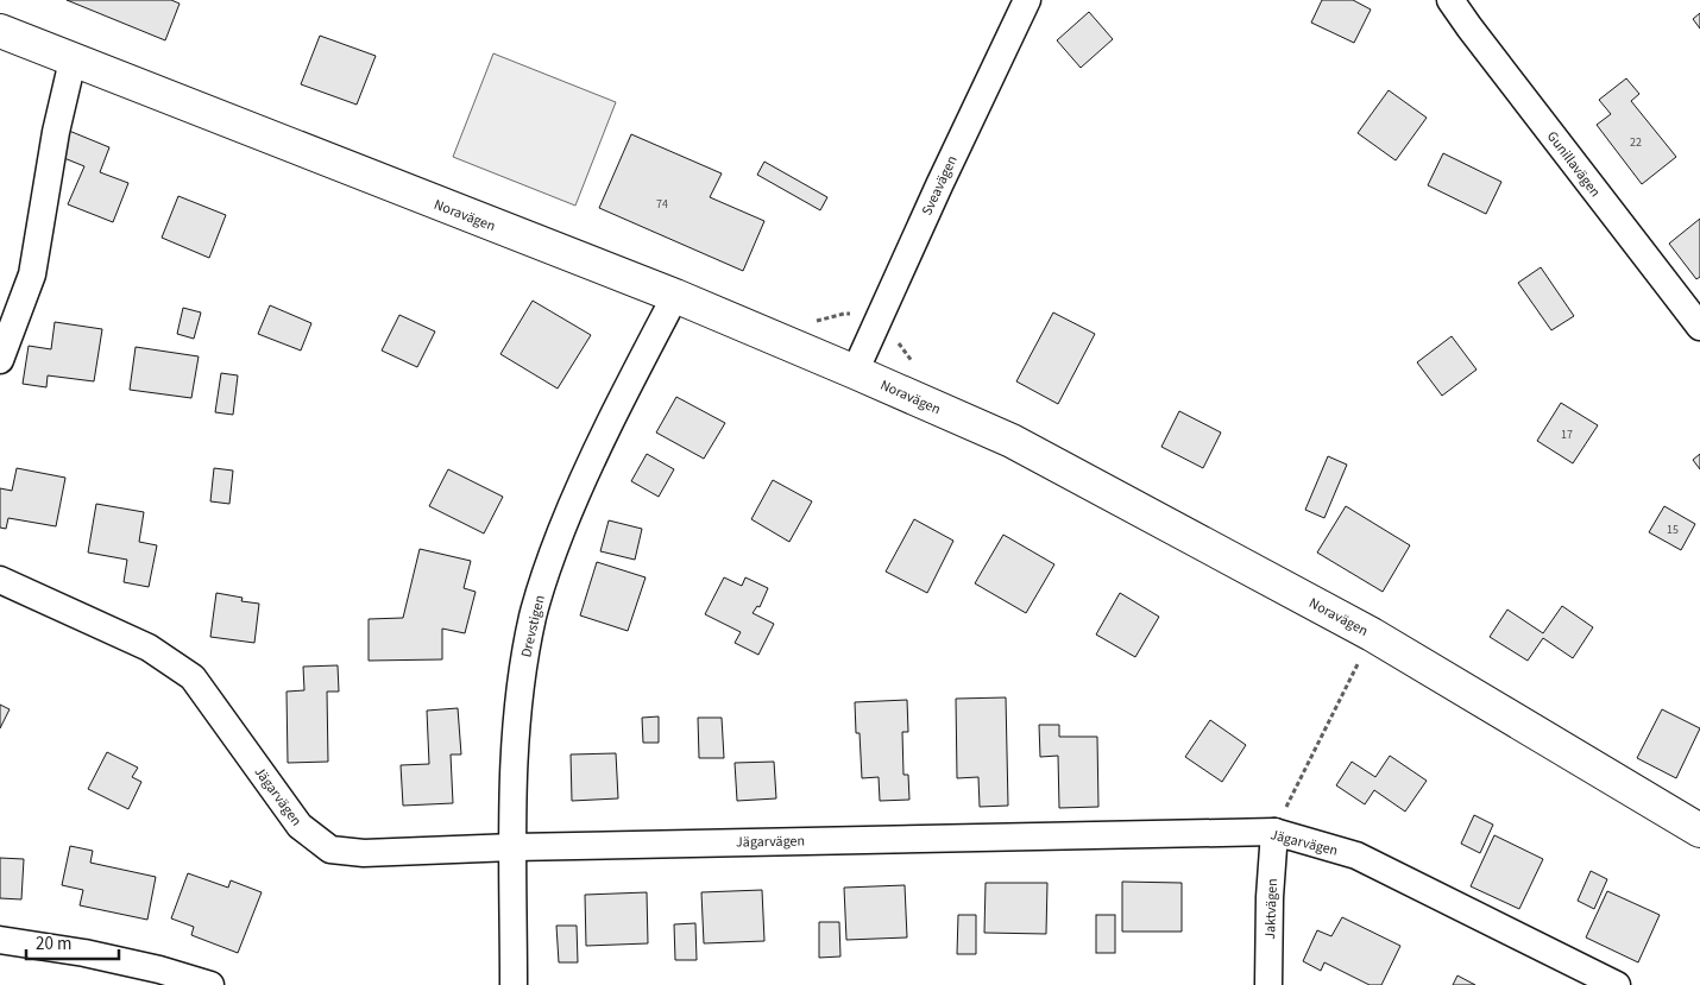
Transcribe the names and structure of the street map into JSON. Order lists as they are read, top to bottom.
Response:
{
  "streets": {
    "street": [
      "Gunillavägen",
      "Sveavägen",
      "Noravägen",
      "Drevstigen",
      "Jägarvägen",
      "Jaktvägen"
    ]
  },
  "crossings": [
    ["Sveavägen", "Noravägen"],
    ["Noravägen", "Drevstigen"],
    ["Drevstigen", "Jägarvägen"],
    ["Jägarvägen", "Jaktvägen"]
  ],
  "house_numbers": [
    "22",
    "74",
    "17",
    "15"
  ],
  "scale_bar": "20 m"
}
